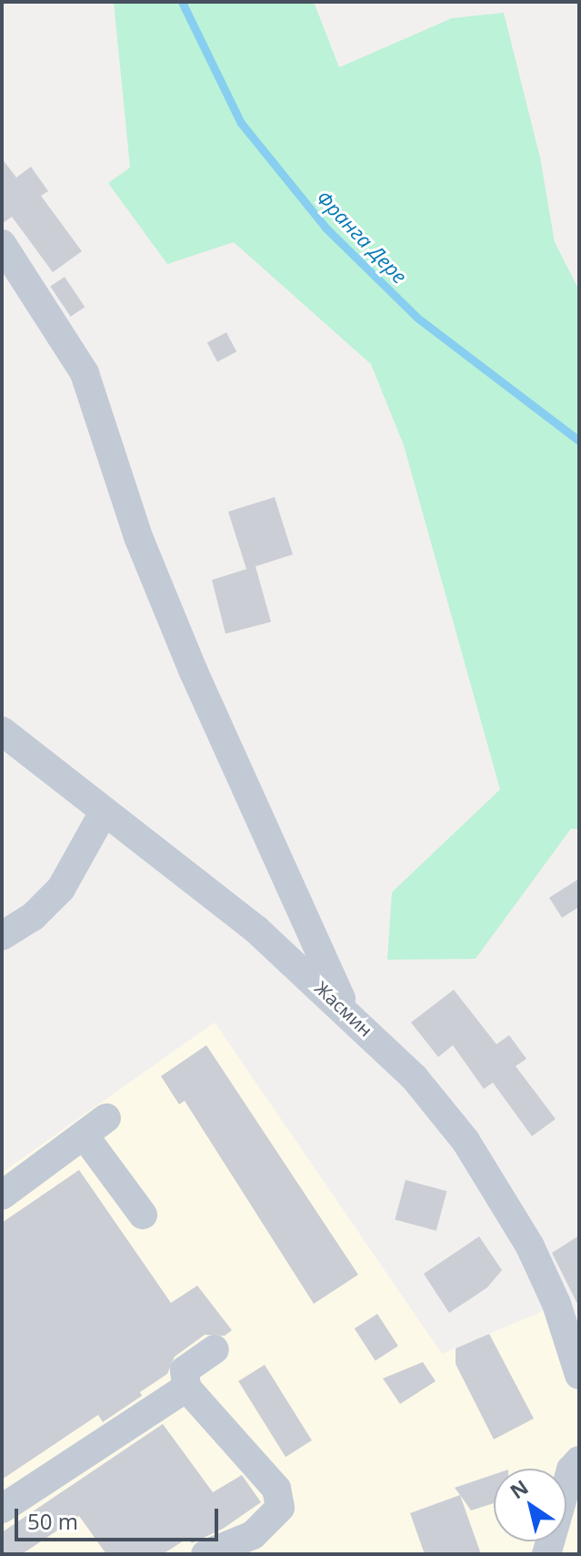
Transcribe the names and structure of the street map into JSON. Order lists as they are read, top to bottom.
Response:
{
  "streets": {
    "street": ["Жасмин"]
  },
  "water": ["Франга Дере"],
  "scale_bar": "50 m",
  "north": "top left"
}
